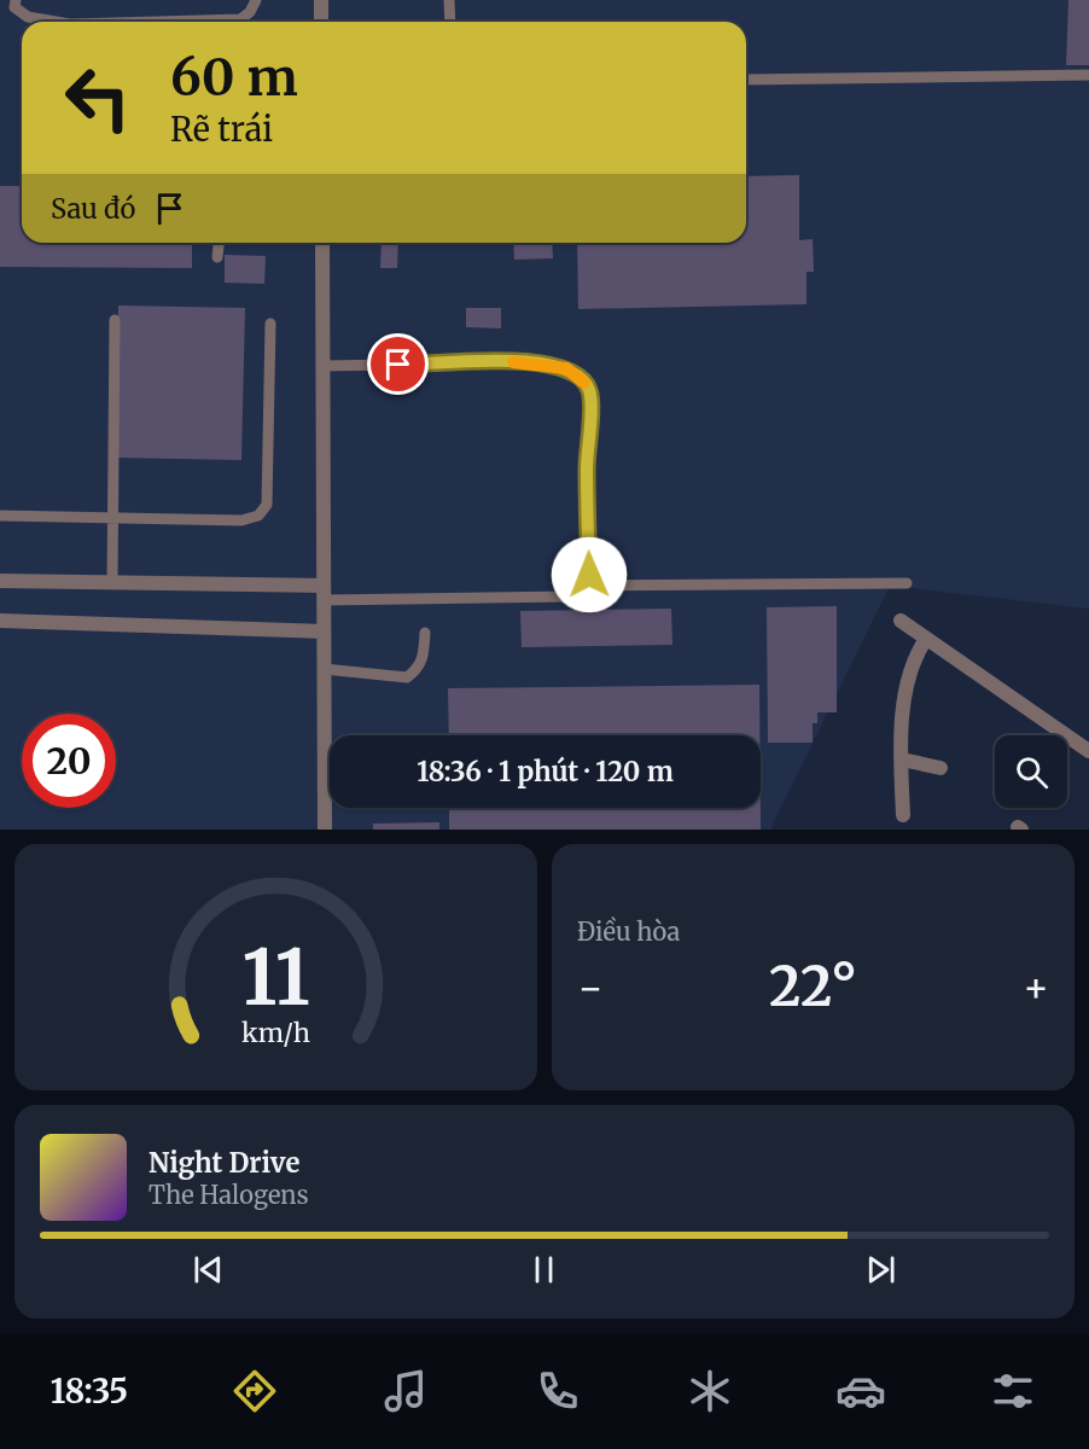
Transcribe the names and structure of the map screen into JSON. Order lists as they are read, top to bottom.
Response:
{
  "page": {
    "turn": ["60 m", "Rẽ trái"],
    "then": "Sau đó",
    "limit": "20",
    "trip": "18:36 · 1 phút · 120 m",
    "tile": "Điều hòa",
    "heat": ["−", "22°", "+"],
    "song": ["Night Drive", "The Halogens"],
    "tabs": "18:35",
    "gauge": ["11", "km/h"]
  }
}
